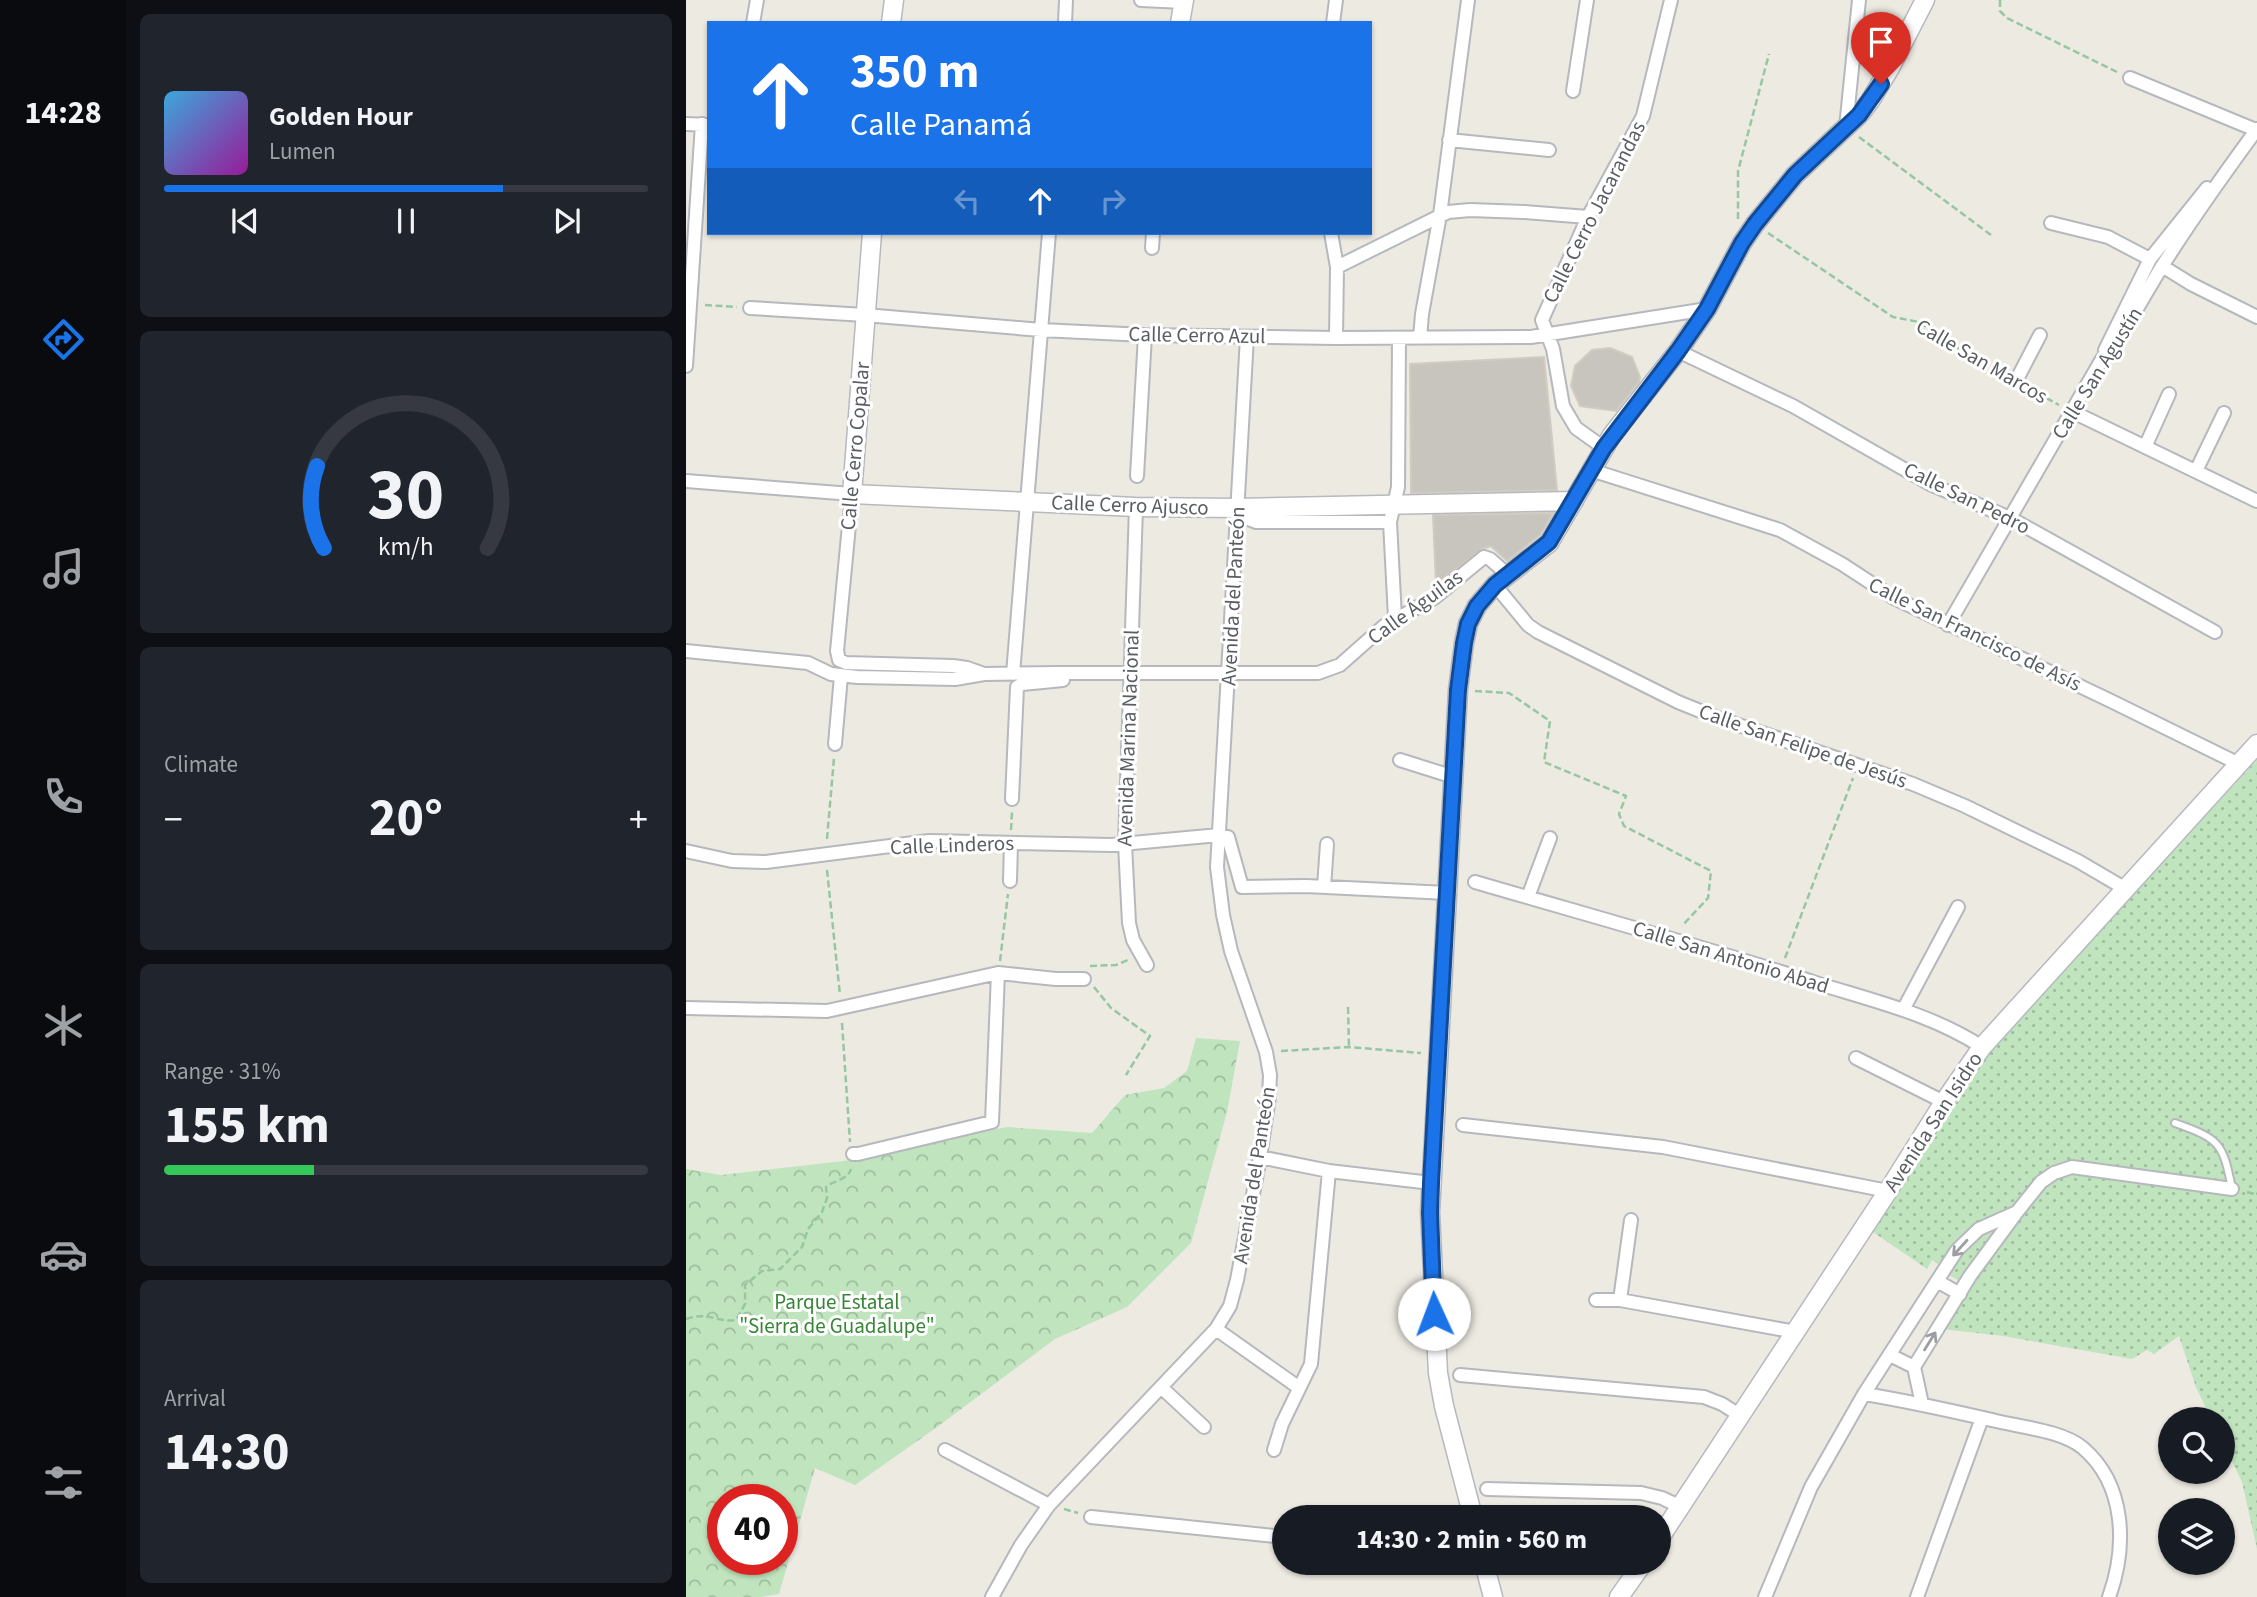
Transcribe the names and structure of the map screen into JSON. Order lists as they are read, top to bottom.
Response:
{
  "streets": {
    "street": [
      "Calle Cerro Jacarandas",
      "Calle Cerro Azul",
      "Calle San Marcos",
      "Calle San Agustín",
      "Calle Cerro Copalar",
      "Calle San Pedro",
      "Calle Cerro Ajusco",
      "Avenida del Panteón",
      "Calle Águilas",
      "Calle San Francisco de Asís",
      "Avenida Marina Nacional",
      "Calle San Felipe de Jesús",
      "Calle Linderos",
      "Calle San Antonio Abad",
      "Avenida San Isidro"
    ]
  },
  "crossings": [
    ["Calle Cerro Jacarandas", "Calle Cerro Azul"],
    ["Calle Cerro Azul", "Calle Cerro Copalar"],
    ["Calle Cerro Azul", "Avenida del Panteón"],
    ["Calle San Marcos", "Calle San Agustín"],
    ["Calle San Agustín", "Calle San Pedro"],
    ["Calle San Agustín", "Calle San Francisco de Asís"],
    ["Calle Cerro Copalar", "Calle Cerro Ajusco"],
    ["Calle Cerro Copalar", "Calle Águilas"],
    ["Calle Cerro Ajusco", "Avenida del Panteón"],
    ["Calle Cerro Ajusco", "Avenida Marina Nacional"],
    ["Avenida del Panteón", "Calle Águilas"],
    ["Avenida del Panteón", "Calle Linderos"],
    ["Calle Águilas", "Avenida Marina Nacional"],
    ["Calle Águilas", "Calle San Felipe de Jesús"],
    ["Calle San Francisco de Asís", "Avenida San Isidro"],
    ["Avenida Marina Nacional", "Calle Linderos"],
    ["Calle San Felipe de Jesús", "Avenida San Isidro"],
    ["Calle San Antonio Abad", "Avenida San Isidro"]
  ],
  "parks": ["Parque Estatal \"Sierra de Guadalupe\""],
  "page": {
    "tabs": "14:28",
    "turn": ["350 m", "Calle Panamá"],
    "song": ["Golden Hour", "Lumen"],
    "tile": [
      "Climate",
      ["Range · 31%", "155 km"],
      ["Arrival", "14:30"]
    ],
    "heat": ["−", "20°", "+"],
    "limit": "40",
    "trip": "14:30 · 2 min · 560 m",
    "gauge": ["30", "km/h"]
  }
}
